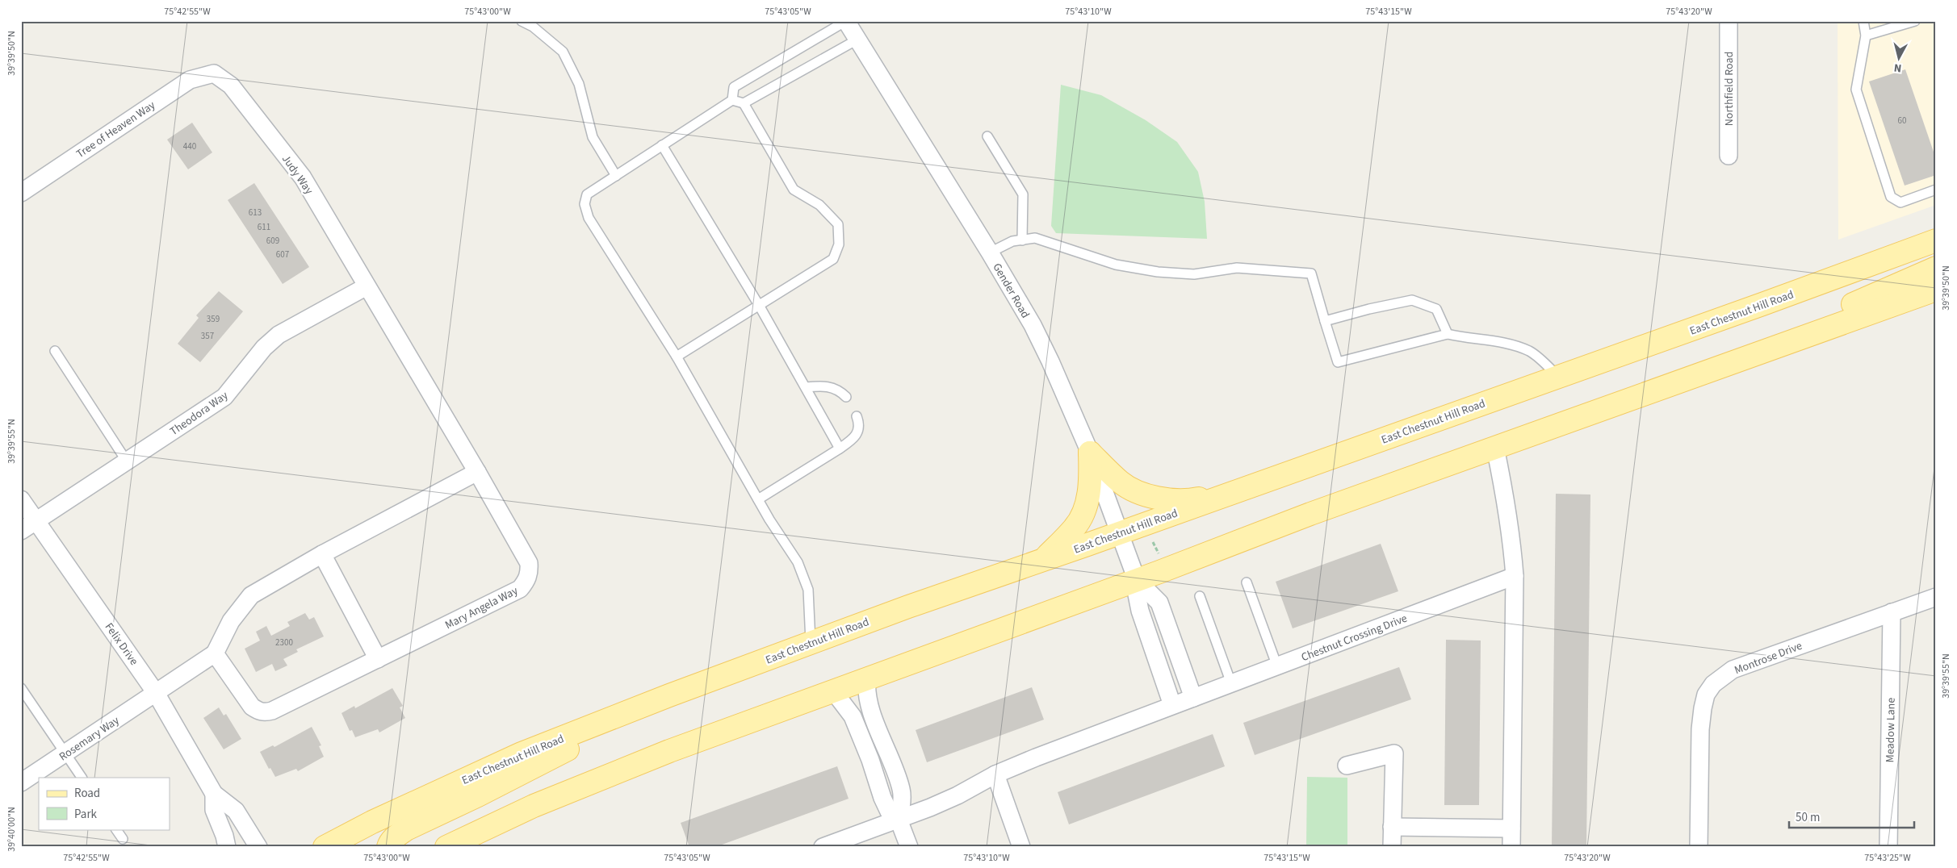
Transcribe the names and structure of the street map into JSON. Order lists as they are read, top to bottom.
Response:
{
  "streets": {
    "main road": ["East Chestnut Hill Road"],
    "street": [
      "Northfield Road",
      "Tree of Heaven Way",
      "Judy Way",
      "Gender Road",
      "Theodora Way",
      "Mary Angela Way",
      "Chestnut Crossing Drive",
      "Felix Drive",
      "Montrose Drive",
      "Meadow Lane",
      "Rosemary Way"
    ]
  },
  "crossings": [
    ["Tree of Heaven Way", "Judy Way"],
    ["Judy Way", "Theodora Way"],
    ["Judy Way", "Mary Angela Way"],
    ["Gender Road", "East Chestnut Hill Road"],
    ["Theodora Way", "Mary Angela Way"],
    ["Theodora Way", "Felix Drive"],
    ["Felix Drive", "Rosemary Way"],
    ["Montrose Drive", "Meadow Lane"]
  ],
  "house_numbers": [
    "60",
    "440",
    "613",
    "611",
    "609",
    "607",
    "359",
    "357",
    "2300"
  ],
  "legend": ["Road", "Park"],
  "scale_bar": "50 m",
  "north": "bottom",
  "coordinates": [
    "75°42'55\"W",
    "75°43'00\"W",
    "75°43'05\"W",
    "75°43'10\"W",
    "75°43'15\"W",
    "75°43'20\"W",
    "39°39'50\"N",
    "39°39'55\"N",
    "39°40'00\"N",
    "75°43'25\"W"
  ]
}
